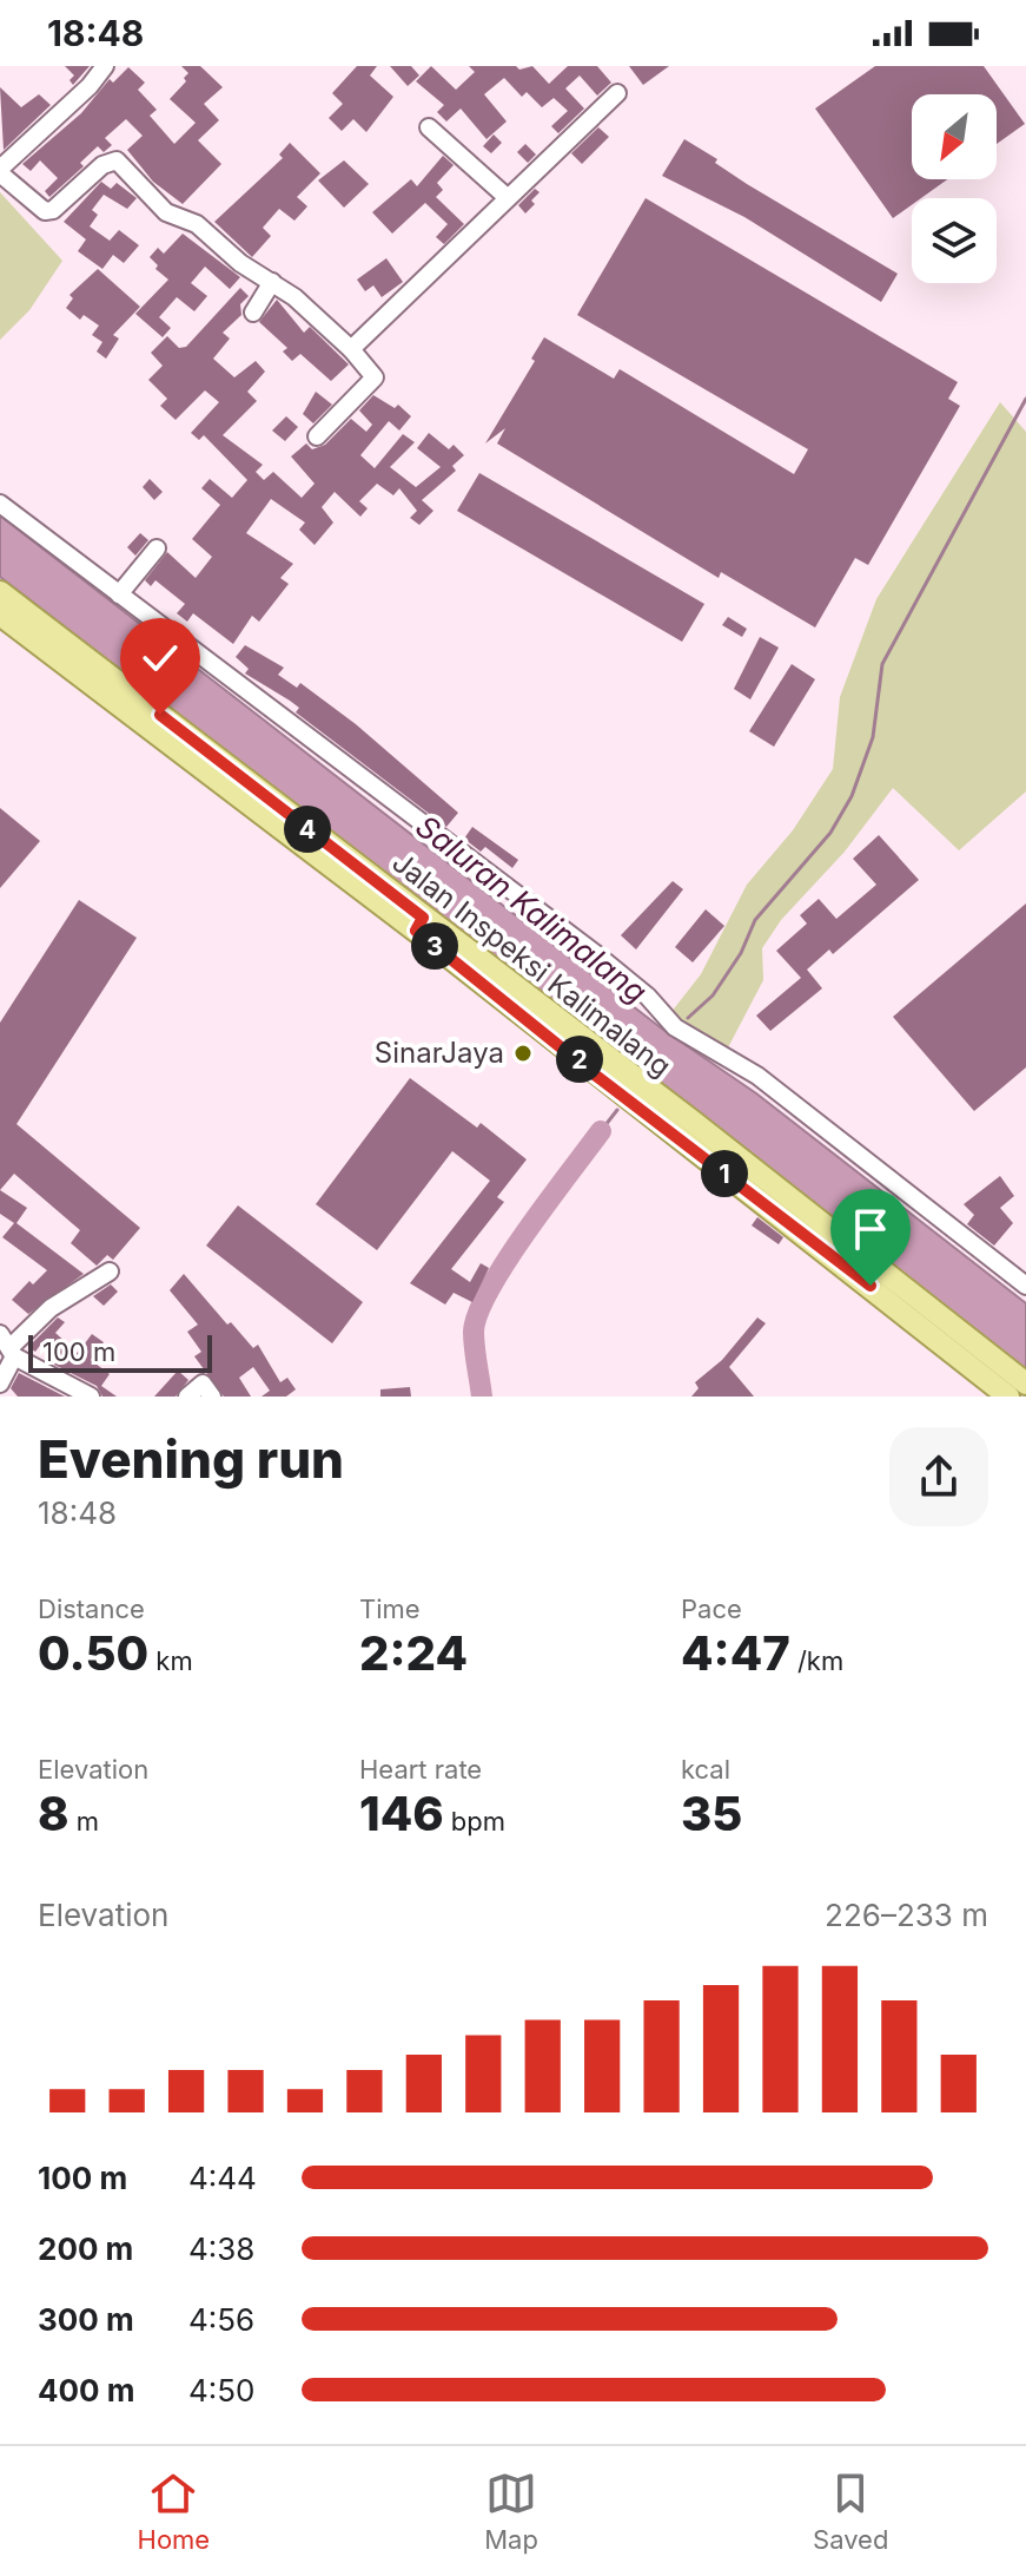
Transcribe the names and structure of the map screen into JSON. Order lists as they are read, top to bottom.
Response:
{
  "streets": {
    "main road": ["Jalan Inspeksi Kalimalang"]
  },
  "water": ["Saluran Kalimalang"],
  "places": ["SinarJaya"],
  "scale_bar": "100 m",
  "north": "bottom left",
  "page": {
    "status": "18:48",
    "pins": [
      "4",
      "3",
      "2",
      "1"
    ],
    "scale": "100 m",
    "heading": ["Evening run", "18:48"],
    "stats": [
      ["Distance", "0.50 km"],
      ["Time", "2:24"],
      ["Pace", "4:47 /km"],
      ["Elevation", "8 m"],
      ["Heart rate", "146 bpm"],
      ["kcal", "35"]
    ],
    "chart": ["Elevation", "226–233 m"],
    "list": [
      {
        "name": "100 m",
        "note": "4:44"
      },
      {
        "name": "200 m",
        "note": "4:38"
      },
      {
        "name": "300 m",
        "note": "4:56"
      },
      {
        "name": "400 m",
        "note": "4:50"
      }
    ],
    "tabs": ["Home", "Map", "Saved"]
  }
}
